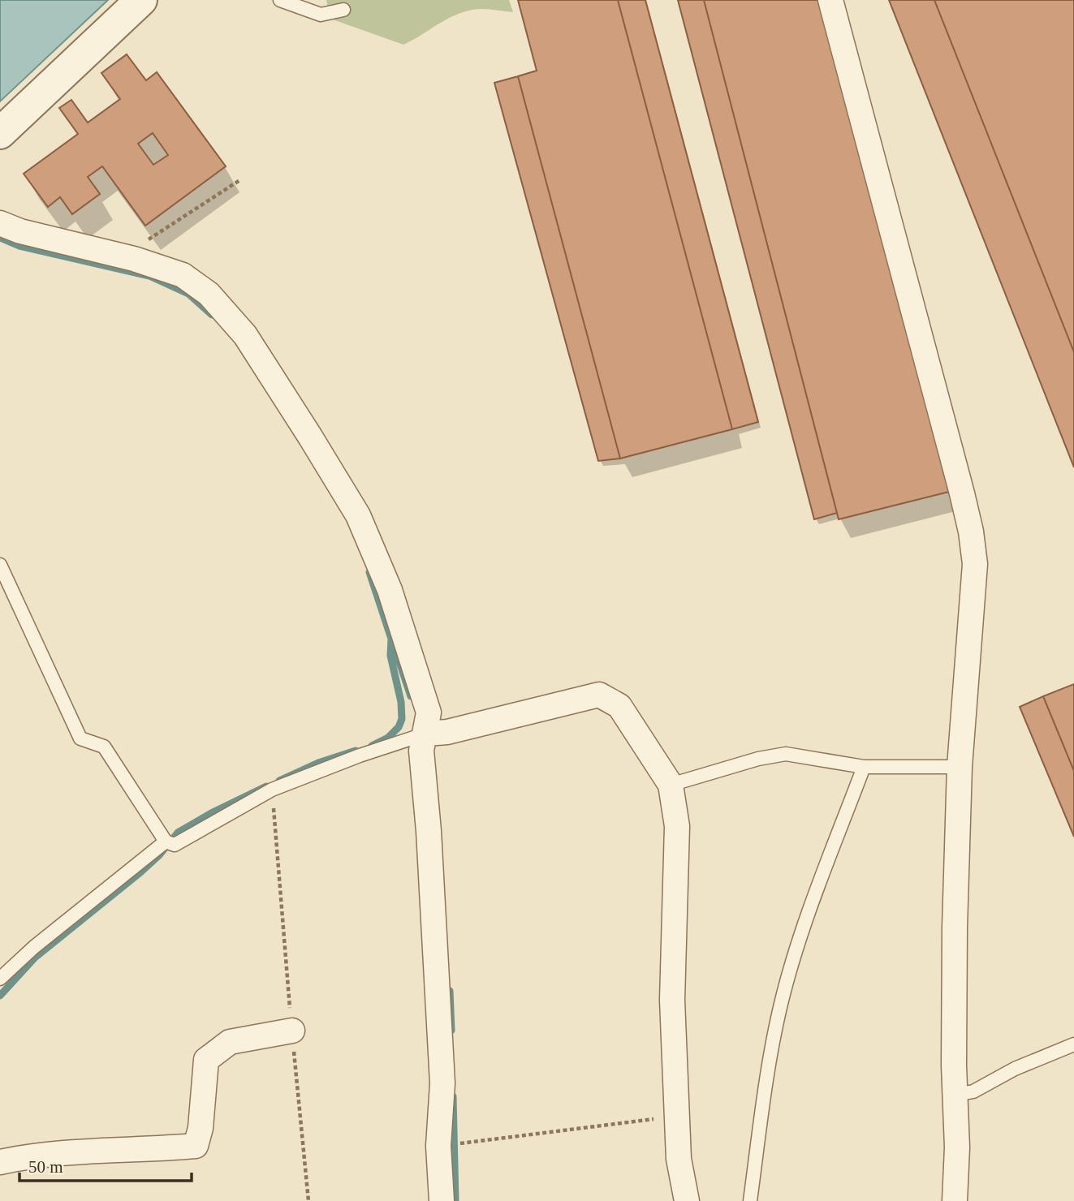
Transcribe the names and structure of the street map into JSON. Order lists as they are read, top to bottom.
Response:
{
  "scale_bar": "50 m"
}
